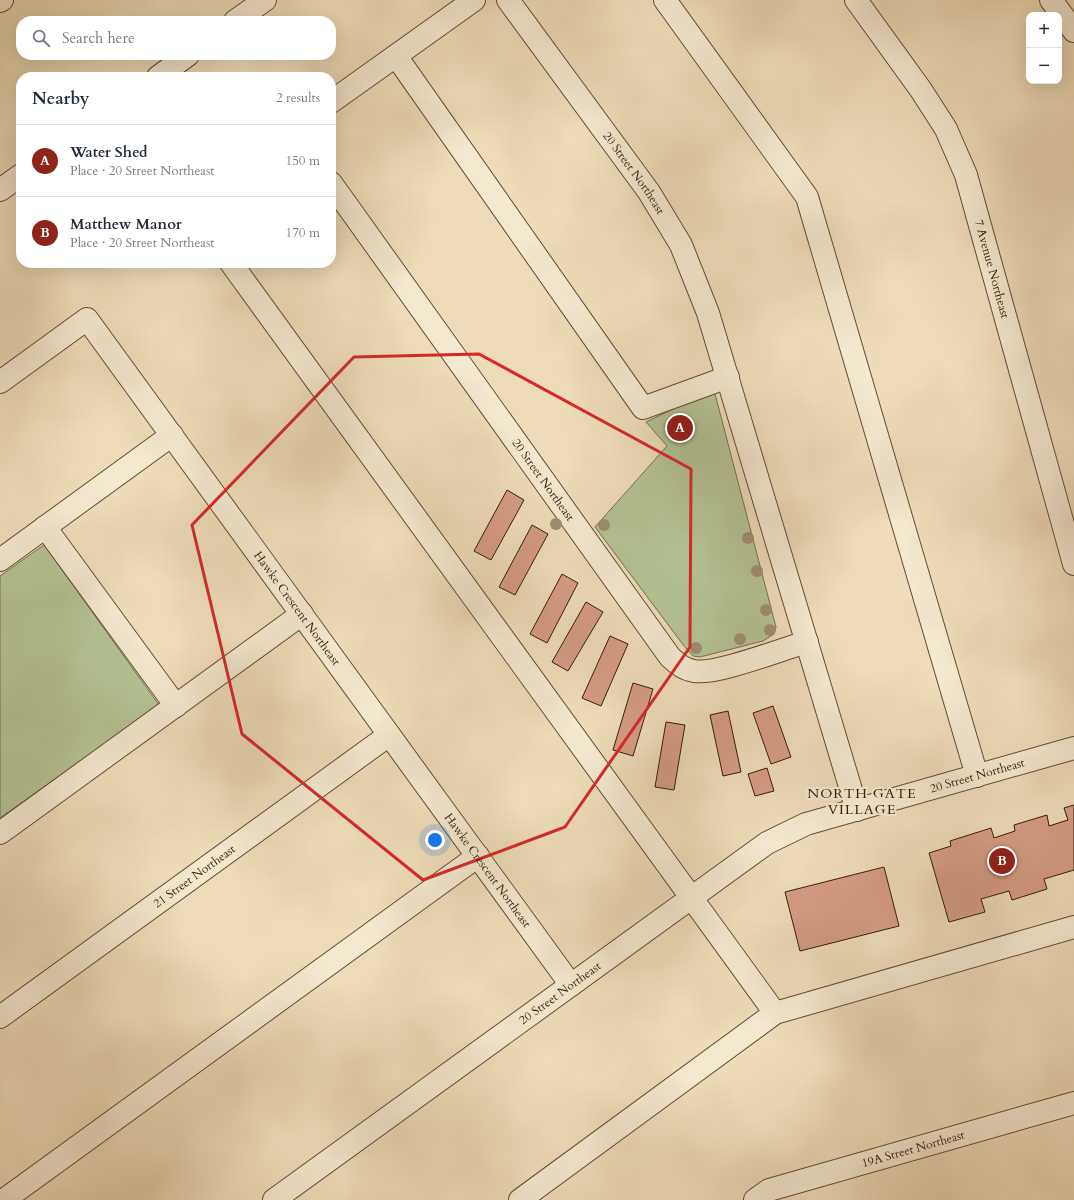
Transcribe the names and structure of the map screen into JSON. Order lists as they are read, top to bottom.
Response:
{
  "streets": {
    "street": [
      "20 Street Northeast",
      "7 Avenue Northeast",
      "Hawke Crescent Northeast",
      "21 Street Northeast",
      "19A Street Northeast"
    ]
  },
  "crossings": [
    ["20 Street Northeast", "Hawke Crescent Northeast"],
    ["Hawke Crescent Northeast", "21 Street Northeast"]
  ],
  "districts": ["NORTH GATE VILLAGE"],
  "page": {
    "map_buttons": ["+", "−"],
    "search": "Search here",
    "heading": ["Nearby", "2 results"],
    "list": [
      {
        "mark": "A",
        "name": "Water Shed",
        "note": "Place · 20 Street Northeast",
        "value": "150 m"
      },
      {
        "mark": "B",
        "name": "Matthew Manor",
        "note": "Place · 20 Street Northeast",
        "value": "170 m"
      }
    ],
    "pins": ["A", "B"]
  }
}
